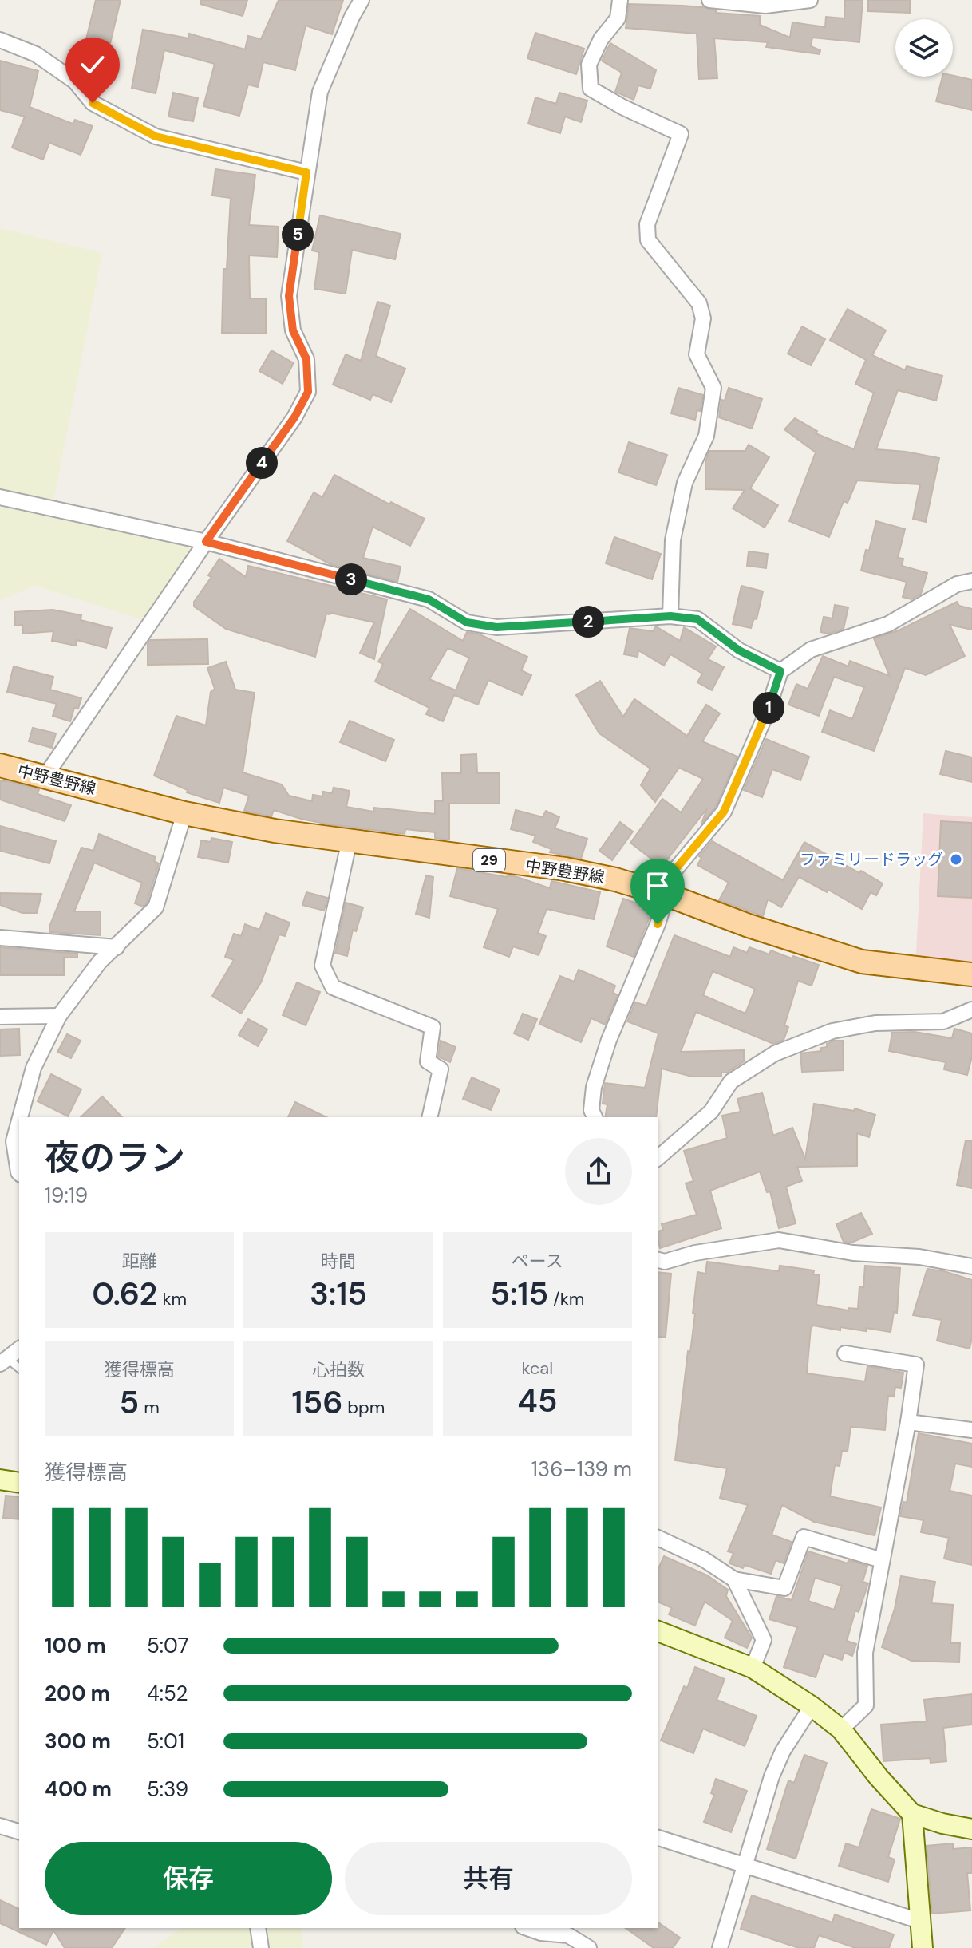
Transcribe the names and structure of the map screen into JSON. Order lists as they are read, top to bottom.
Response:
{
  "streets": {
    "main road": ["中野豊野線", "29"]
  },
  "places": ["ファミリードラッグ"],
  "page": {
    "pins": [
      "5",
      "4",
      "3",
      "2",
      "1"
    ],
    "heading": ["夜のラン", "19:19"],
    "stats": [
      ["距離", "0.62 km"],
      ["時間", "3:15"],
      ["ペース", "5:15 /km"],
      ["獲得標高", "5 m"],
      ["心拍数", "156 bpm"],
      ["kcal", "45"]
    ],
    "chart": ["獲得標高", "136–139 m"],
    "list": [
      {
        "name": "100 m",
        "note": "5:07"
      },
      {
        "name": "200 m",
        "note": "4:52"
      },
      {
        "name": "300 m",
        "note": "5:01"
      },
      {
        "name": "400 m",
        "note": "5:39"
      }
    ],
    "buttons": ["保存", "共有"]
  }
}
